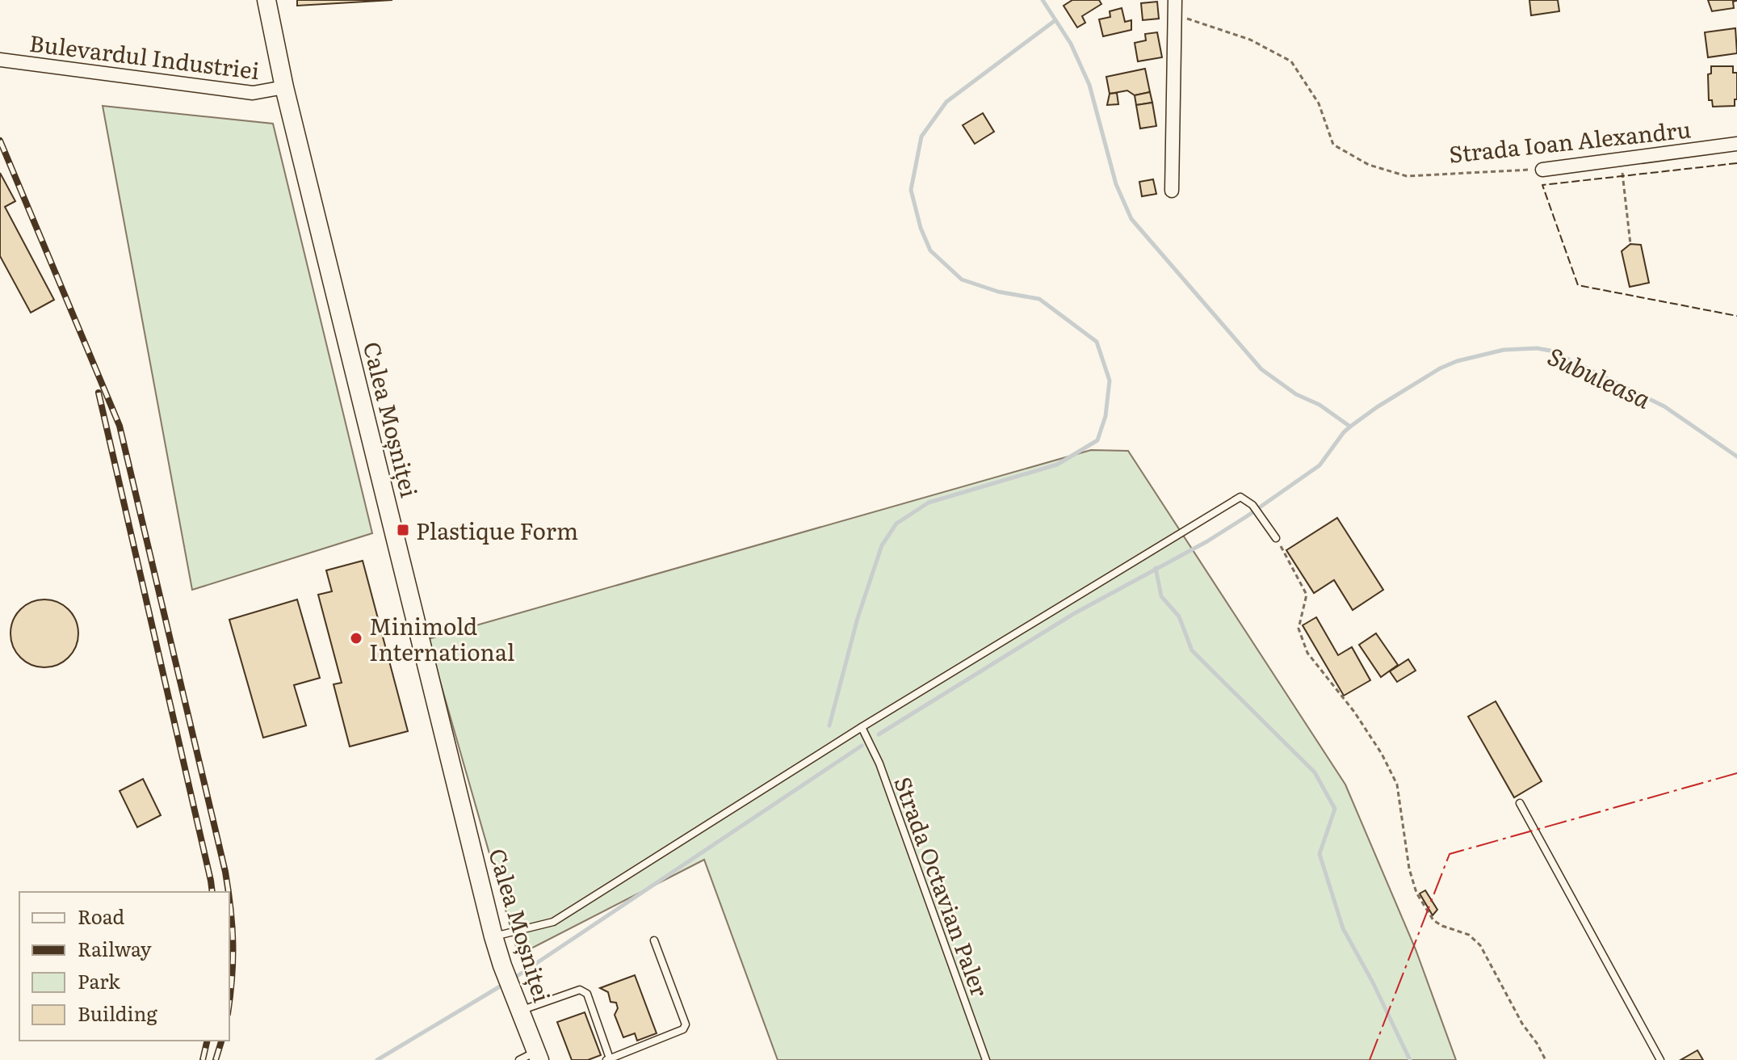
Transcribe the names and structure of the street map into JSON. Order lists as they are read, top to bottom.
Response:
{
  "streets": {
    "street": ["Bulevardul Industriei", "Strada Ioan Alexandru", "Calea Moșniței"],
    "lane": ["Strada Octavian Paler"]
  },
  "crossings": [
    ["Bulevardul Industriei", "Calea Moșniței"]
  ],
  "water": ["Subuleasa"],
  "places": {
    "transit": ["Plastique Form"],
    "other": ["Minimold International"]
  },
  "legend": [
    "Road",
    "Railway",
    "Park",
    "Building"
  ]
}
